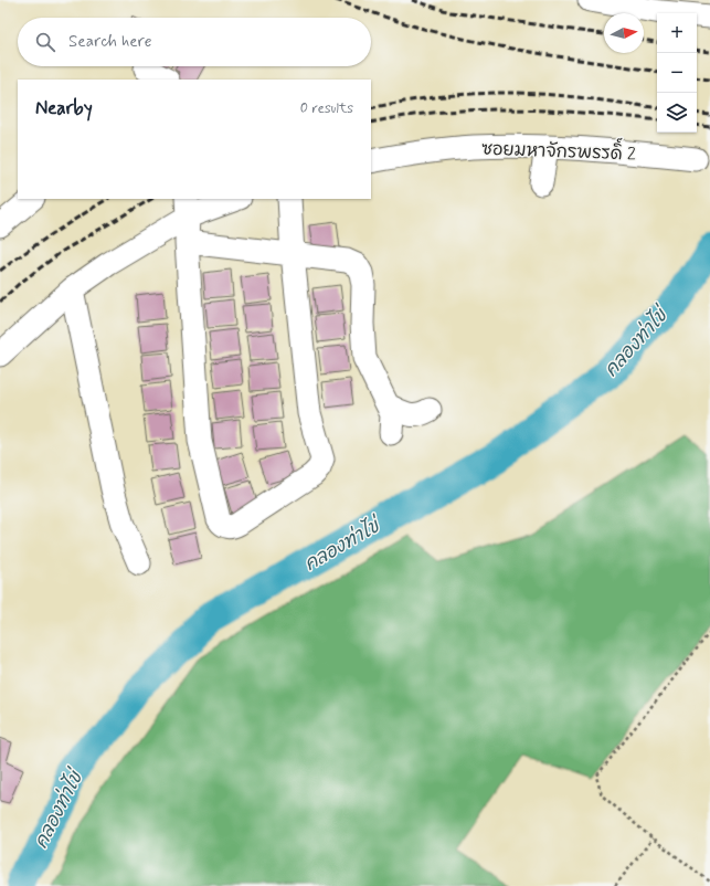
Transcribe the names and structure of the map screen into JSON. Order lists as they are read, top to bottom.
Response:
{
  "streets": {
    "street": ["ซอยมหาจักรพรรดิ์ 2"]
  },
  "water": ["คลองท่าไข่"],
  "north": "right",
  "page": {
    "map_buttons": ["+", "−"],
    "search": "Search here",
    "heading": ["Nearby", "0 results"]
  }
}
